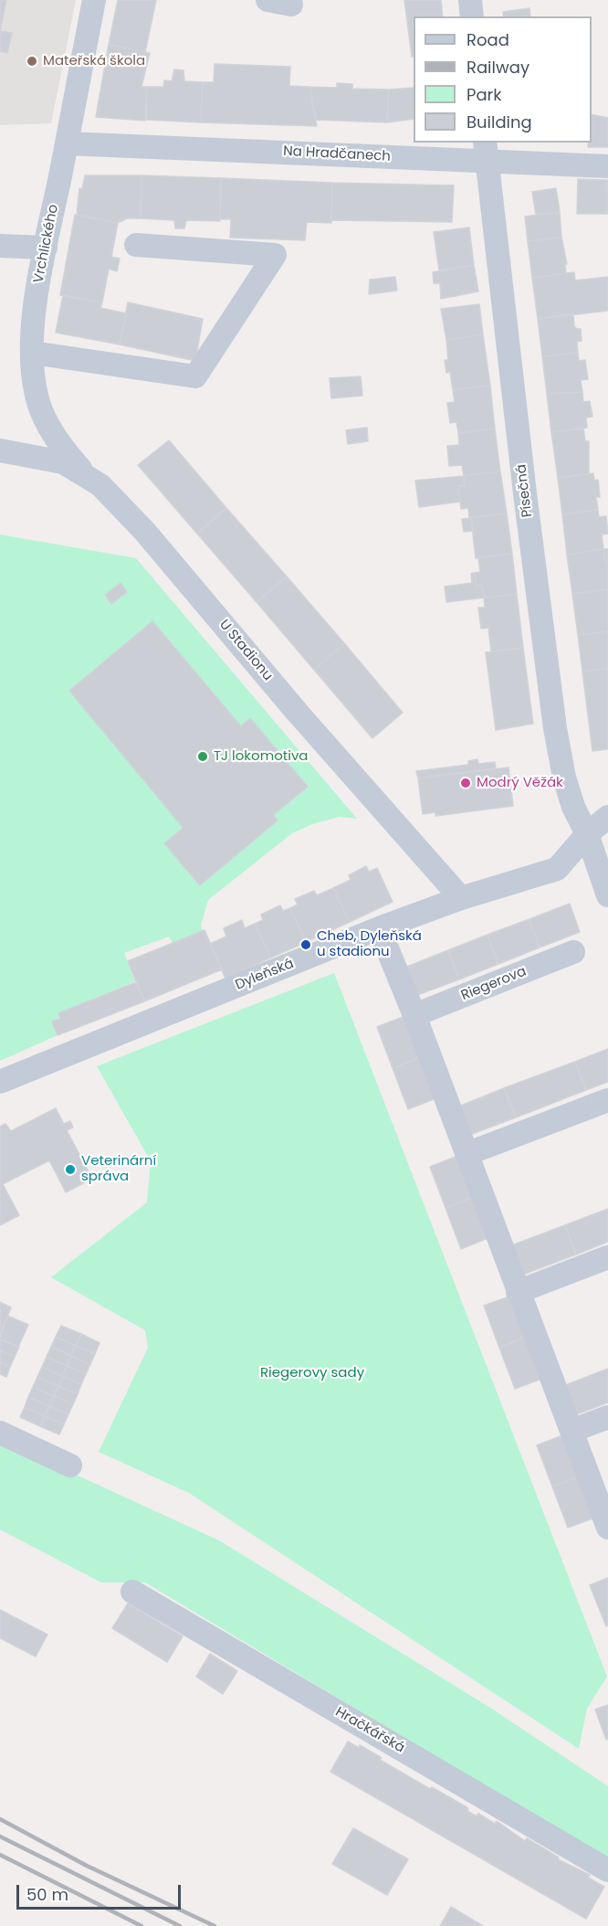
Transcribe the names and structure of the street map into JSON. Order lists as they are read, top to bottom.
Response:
{
  "streets": {
    "street": [
      "Na Hradčanech",
      "Vrchlického",
      "Písečná",
      "U Stadionu",
      "Dyleňská",
      "Riegerova",
      "Hračkářská"
    ]
  },
  "crossings": [
    ["Na Hradčanech", "Vrchlického"],
    ["Na Hradčanech", "Písečná"],
    ["Vrchlického", "U Stadionu"],
    ["Písečná", "Dyleňská"],
    ["U Stadionu", "Dyleňská"]
  ],
  "parks": ["Riegerovy sady"],
  "places": [
    "Mateřská škola",
    "TJ lokomotiva",
    "Modrý Věžák",
    "Cheb, Dyleňská u stadionu",
    "Veterinární správa"
  ],
  "legend": [
    "Road",
    "Railway",
    "Park",
    "Building"
  ],
  "scale_bar": "50 m"
}
